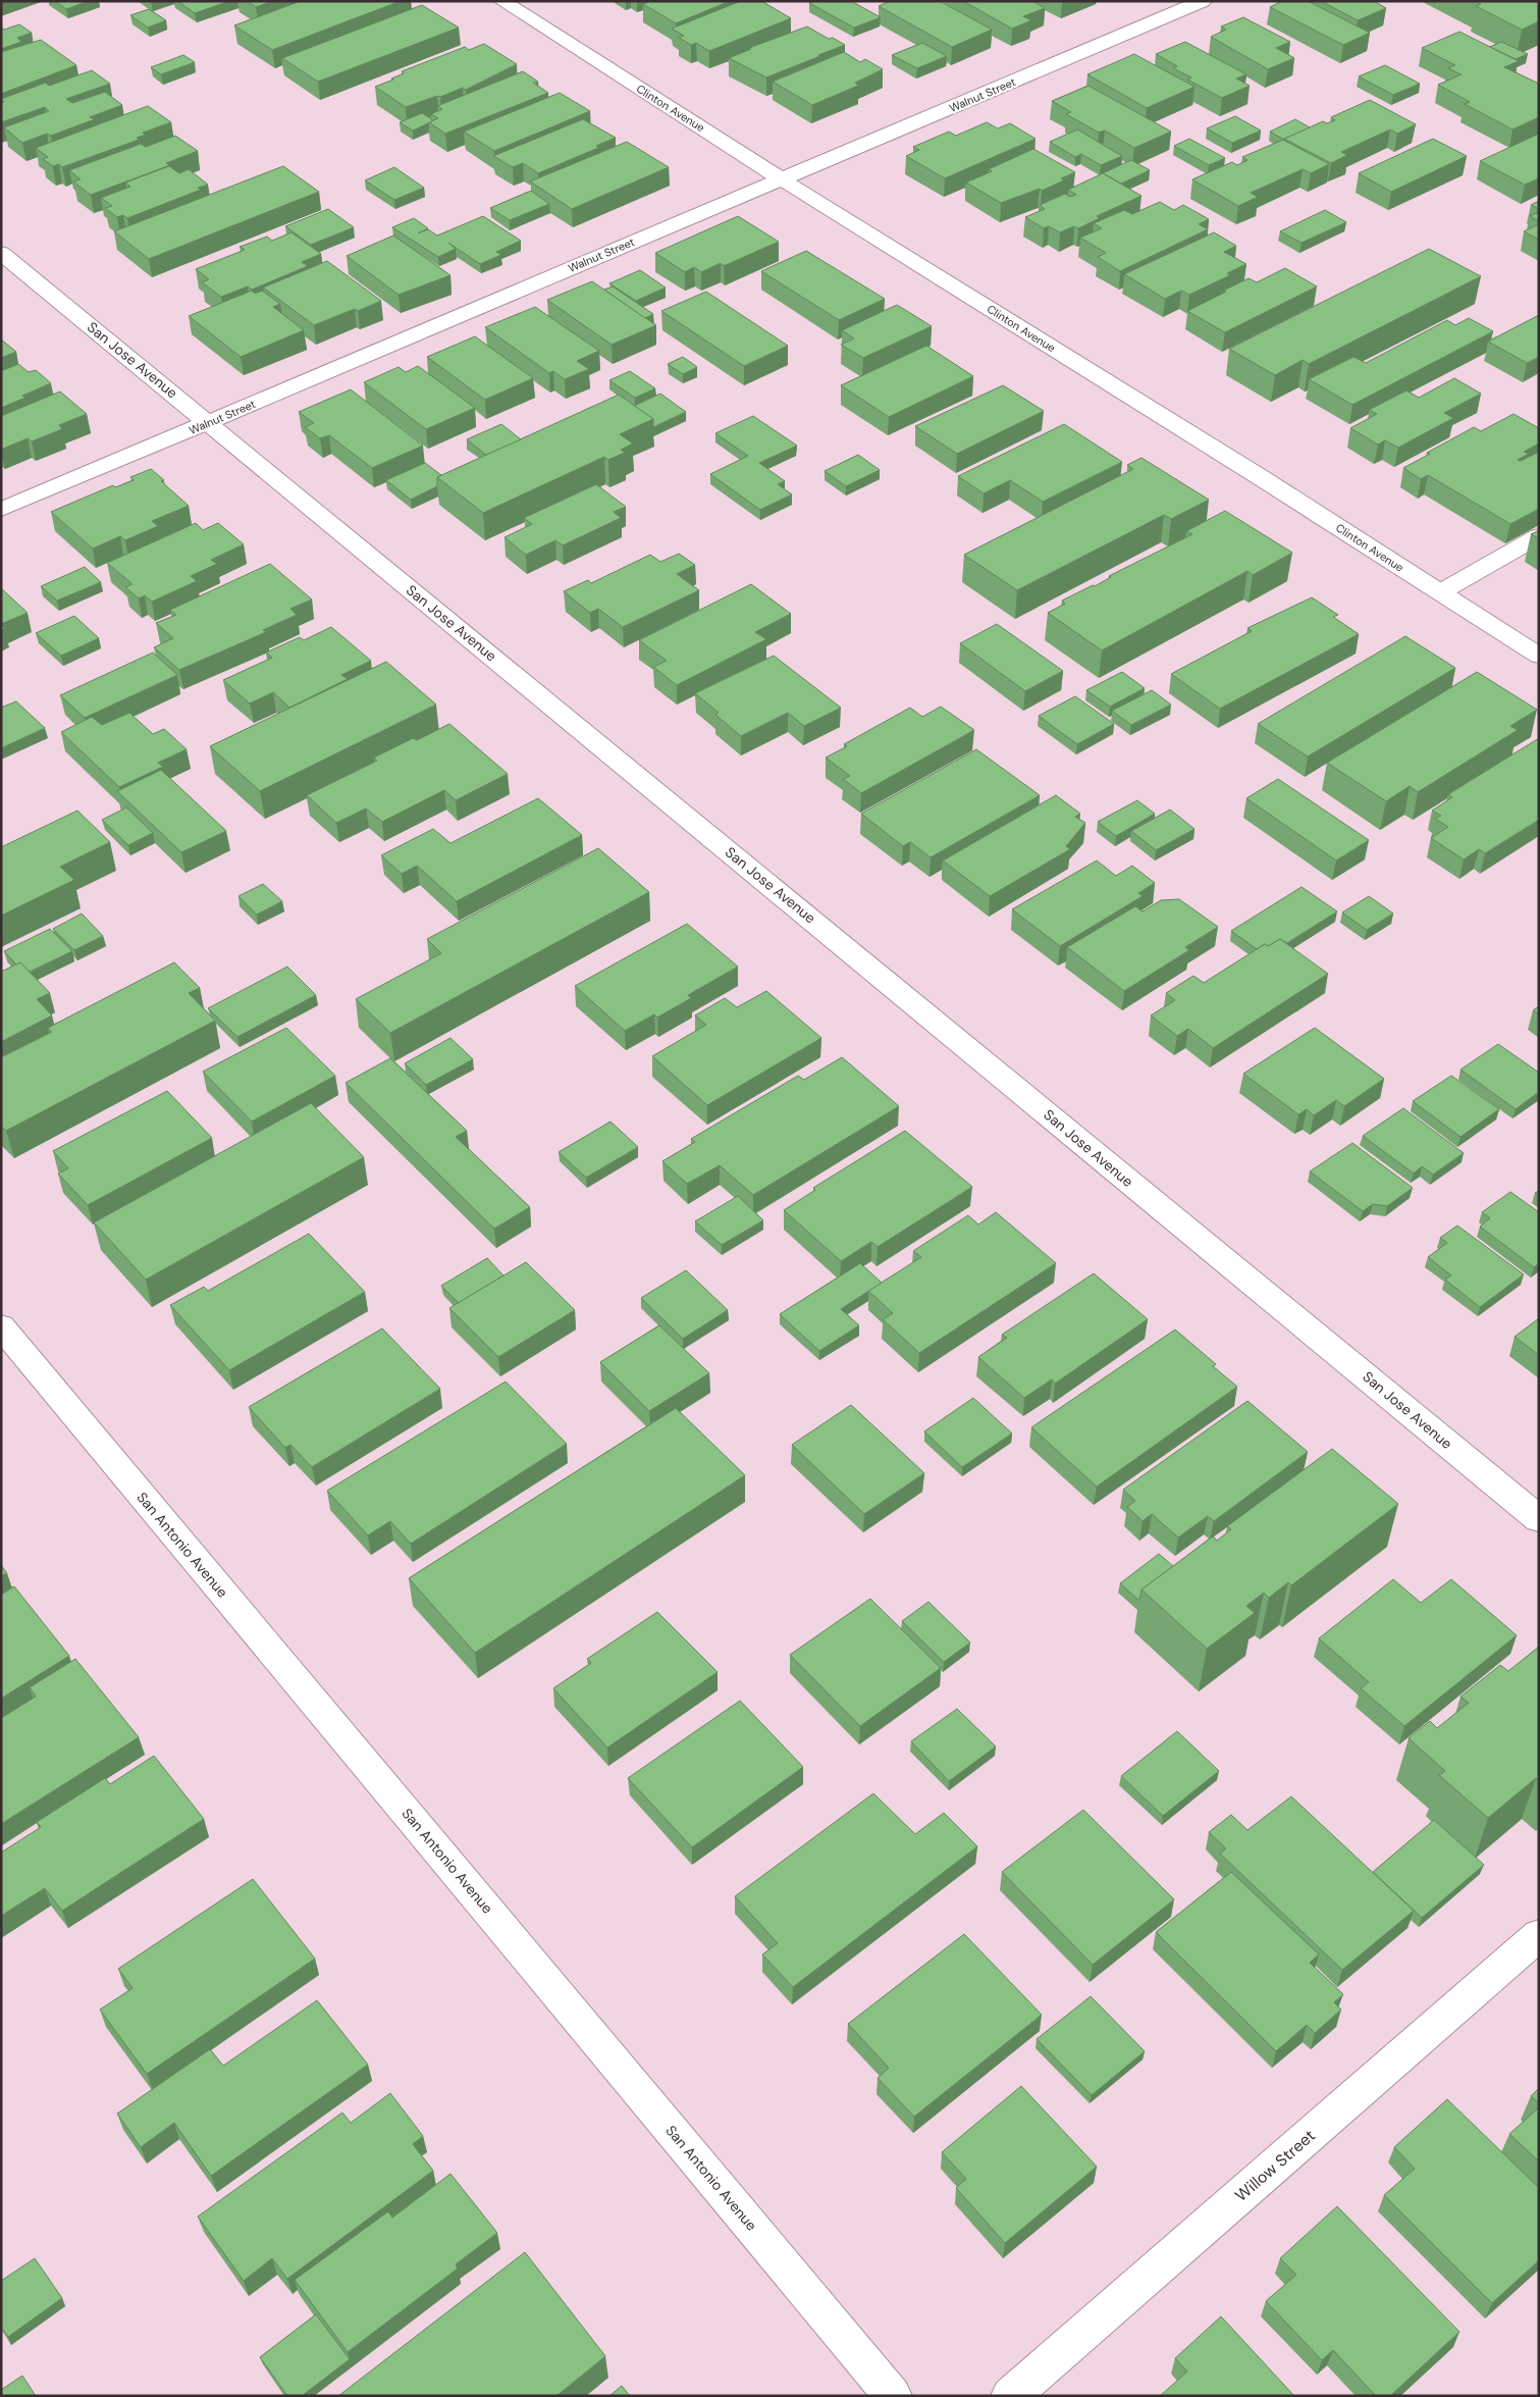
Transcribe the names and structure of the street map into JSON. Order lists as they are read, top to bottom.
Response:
{
  "streets": {
    "street": [
      "Walnut Street",
      "Clinton Avenue",
      "San Jose Avenue",
      "San Antonio Avenue",
      "Willow Street"
    ]
  },
  "crossings": [
    ["Walnut Street", "Clinton Avenue"],
    ["Walnut Street", "San Jose Avenue"]
  ]
}
